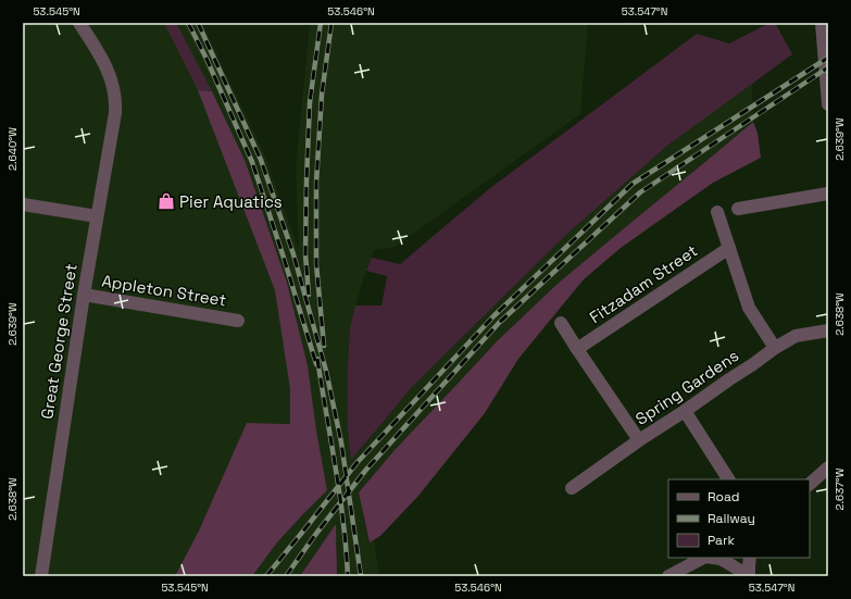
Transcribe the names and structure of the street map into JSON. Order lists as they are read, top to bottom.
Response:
{
  "streets": {
    "street": [
      "Fitzadam Street",
      "Appleton Street",
      "Great George Street",
      "Spring Gardens"
    ]
  },
  "crossings": [
    ["Appleton Street", "Great George Street"]
  ],
  "places": {
    "shop": ["Pier Aquatics"]
  },
  "legend": ["Road", "Railway", "Park"],
  "coordinates": [
    "53.545°N",
    "53.546°N",
    "53.547°N",
    "2.639°W",
    "2.640°W",
    "2.638°W",
    "2.637°W"
  ]
}
